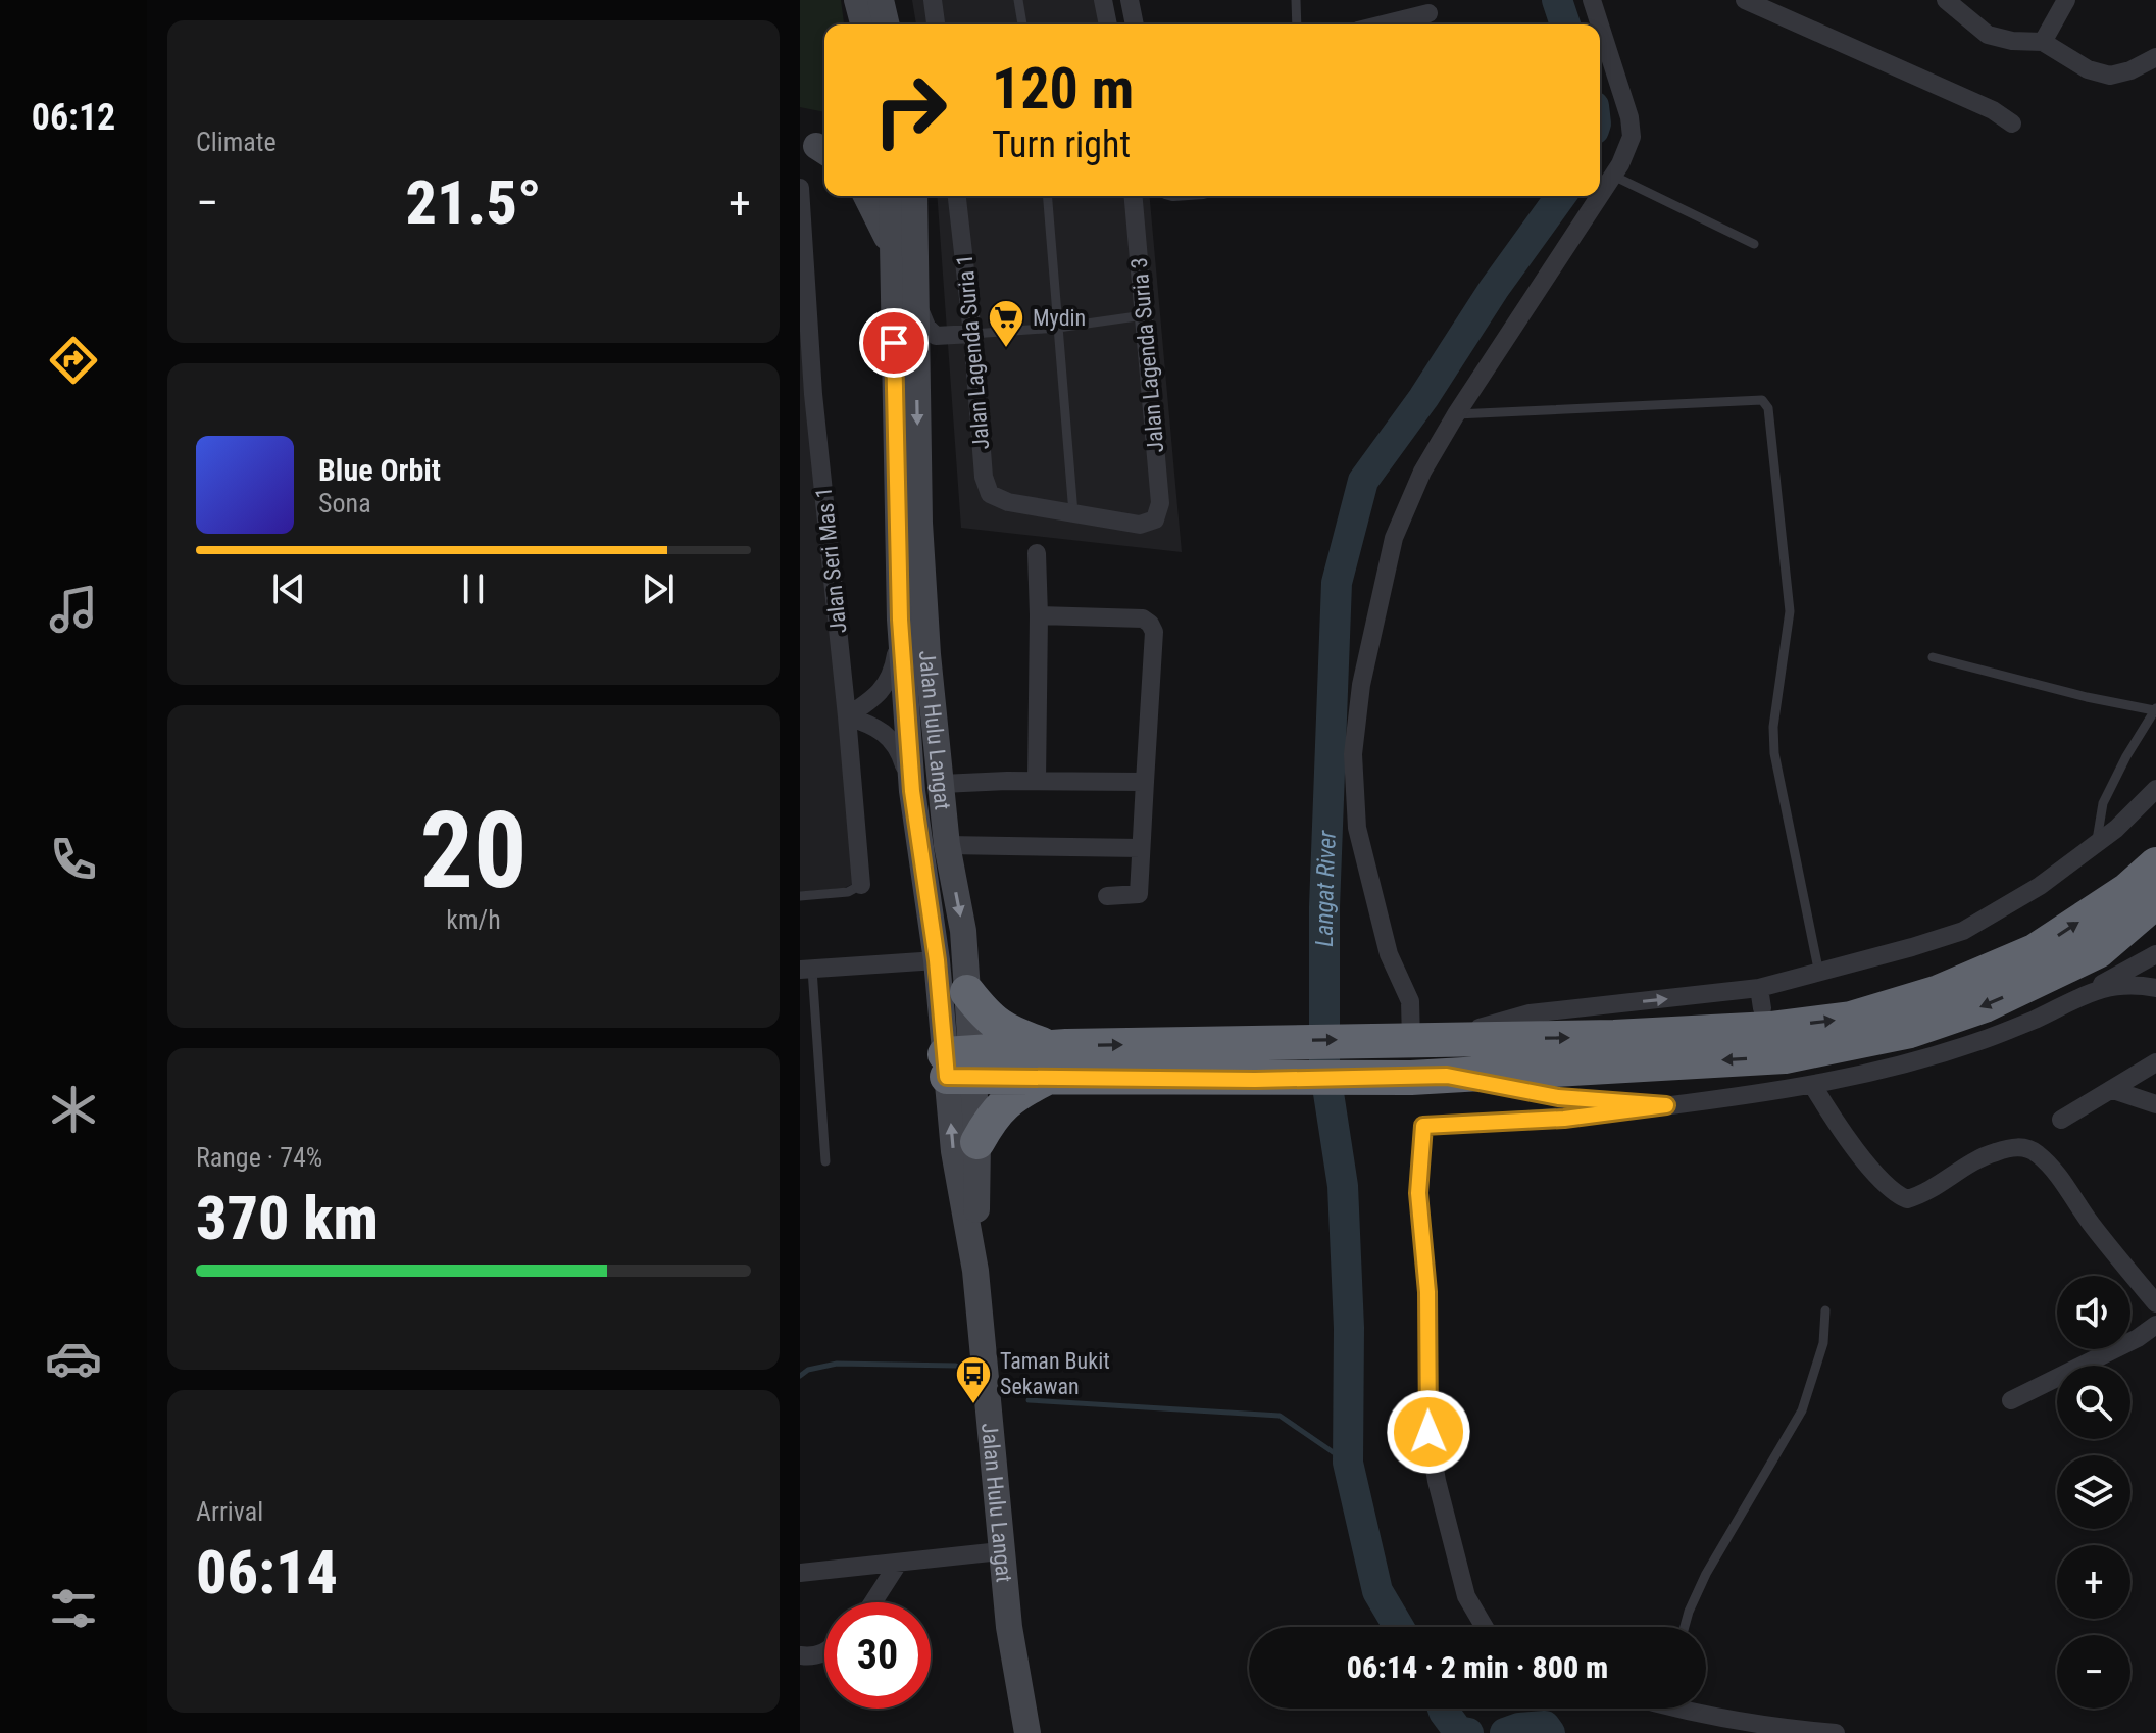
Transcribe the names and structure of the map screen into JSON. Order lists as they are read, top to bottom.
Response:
{
  "streets": {
    "main road": ["Jalan Hulu Langat"],
    "street": ["Jalan Lagenda Suria 1", "Jalan Lagenda Suria 3", "Jalan Seri Mas 1"]
  },
  "crossings": [
    ["Jalan Lagenda Suria 1", "Jalan Lagenda Suria 3"]
  ],
  "water": ["Langat River"],
  "places": {
    "supermarket": ["Mydin"],
    "bus stop": ["Taman Bukit Sekawan"]
  },
  "page": {
    "tabs": "06:12",
    "tile": [
      "Climate",
      ["20", "km/h"],
      ["Range · 74%", "370 km"],
      ["Arrival", "06:14"]
    ],
    "turn": ["120 m", "Turn right"],
    "heat": ["−", "21.5°", "+"],
    "song": ["Blue Orbit", "Sona"],
    "map_buttons": ["+", "−"],
    "limit": "30",
    "trip": "06:14 · 2 min · 800 m"
  }
}
